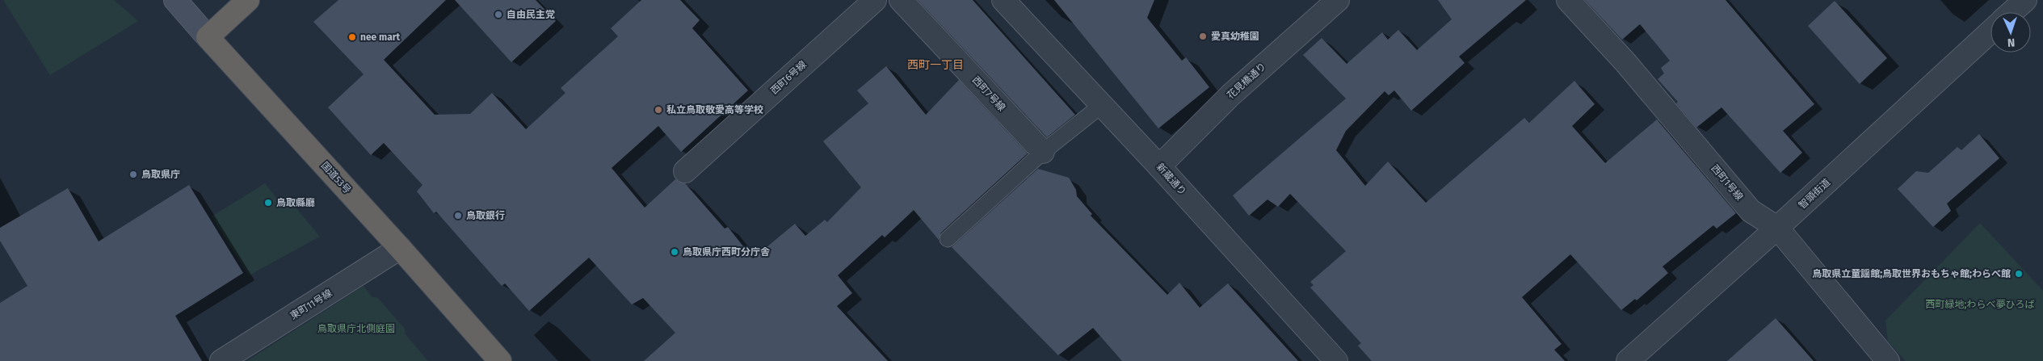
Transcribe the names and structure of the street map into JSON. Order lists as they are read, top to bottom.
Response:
{
  "streets": {
    "highway": ["国道53号"],
    "street": [
      "西町6号線",
      "花見橋通り",
      "西町7号線",
      "新蔵通り",
      "西町1号線",
      "智頭街道",
      "東町11号線"
    ]
  },
  "crossings": [
    ["花見橋通り", "新蔵通り"],
    ["国道53号", "東町11号線"],
    ["西町1号線", "智頭街道"]
  ],
  "districts": ["西町一丁目"],
  "parks": ["西町緑地;わらべ夢ひろば", "鳥取県庁北側庭園"],
  "places": [
    "自由民主党",
    "愛真幼稚園",
    "nee mart",
    "私立鳥取敬愛高等学校",
    "鳥取県庁",
    "鳥取縣廳",
    "鳥取銀行",
    "鳥取県庁西町分庁舎",
    "鳥取県立童謡館;鳥取世界おもちゃ館;わらべ館"
  ],
  "north": "bottom"
}
